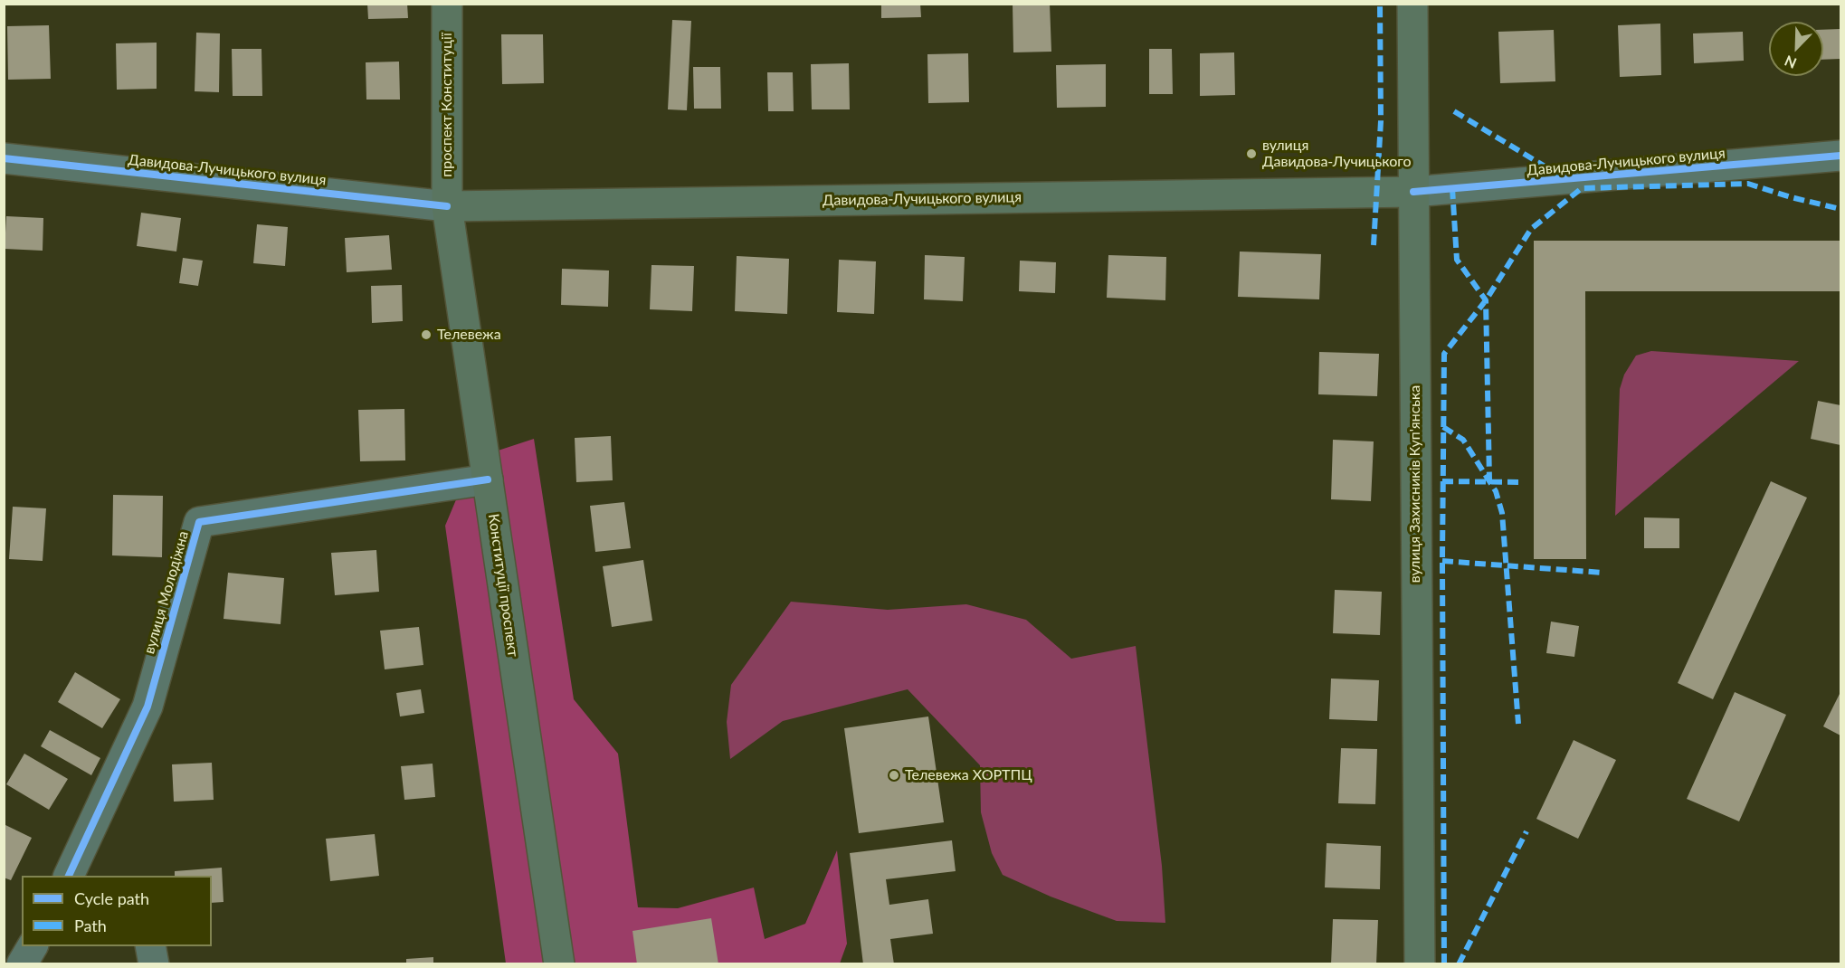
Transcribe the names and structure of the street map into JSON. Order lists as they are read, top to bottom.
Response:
{
  "streets": {
    "main road": [
      "проспект Конституції",
      "Давидова-Лучицького вулиця",
      "вулиця Захисників Куп'янська",
      "Конституції проспект"
    ],
    "street": ["вулиця Молодiжна"]
  },
  "crossings": [
    ["проспект Конституції", "Давидова-Лучицького вулиця"],
    ["проспект Конституції", "Конституції проспект"],
    ["Давидова-Лучицького вулиця", "вулиця Захисників Куп'янська"],
    ["Давидова-Лучицького вулиця", "Конституції проспект"],
    ["Конституції проспект", "вулиця Молодiжна"]
  ],
  "places": ["вулиця Давидова-Лучицького", "Телевежа", "Телевежа ХОРТПЦ"],
  "legend": ["Cycle path", "Path"],
  "north": "bottom left"
}
